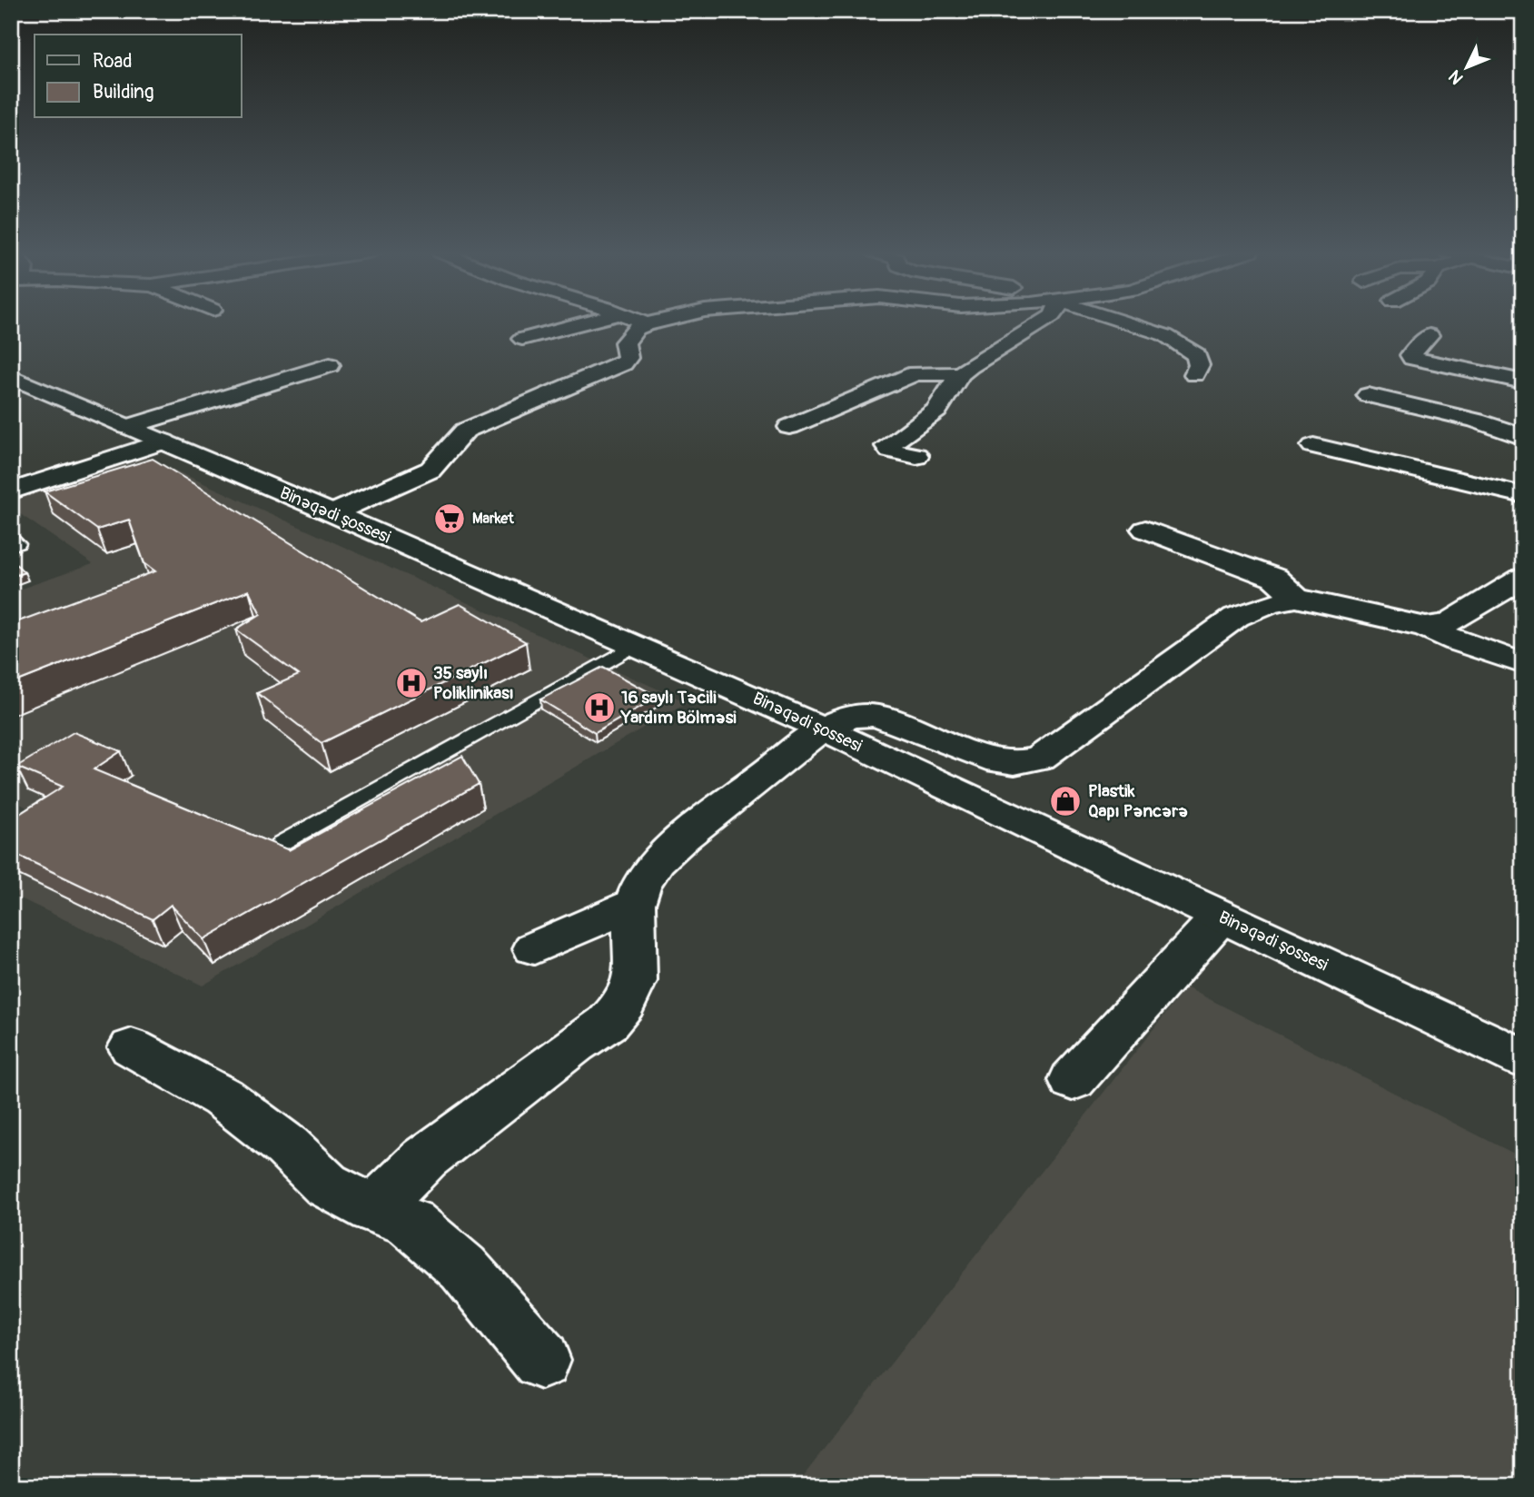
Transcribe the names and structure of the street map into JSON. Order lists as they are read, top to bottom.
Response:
{
  "streets": {
    "street": ["Binəqədi şossesi"]
  },
  "places": {
    "supermarket": ["Market"],
    "hospital": ["35 saylı Poliklinikası", "16 saylı Təcili Yardım Bölməsi"],
    "shop": ["Plastik Qapı Pəncərə"]
  },
  "legend": ["Road", "Building"],
  "north": "bottom left"
}
